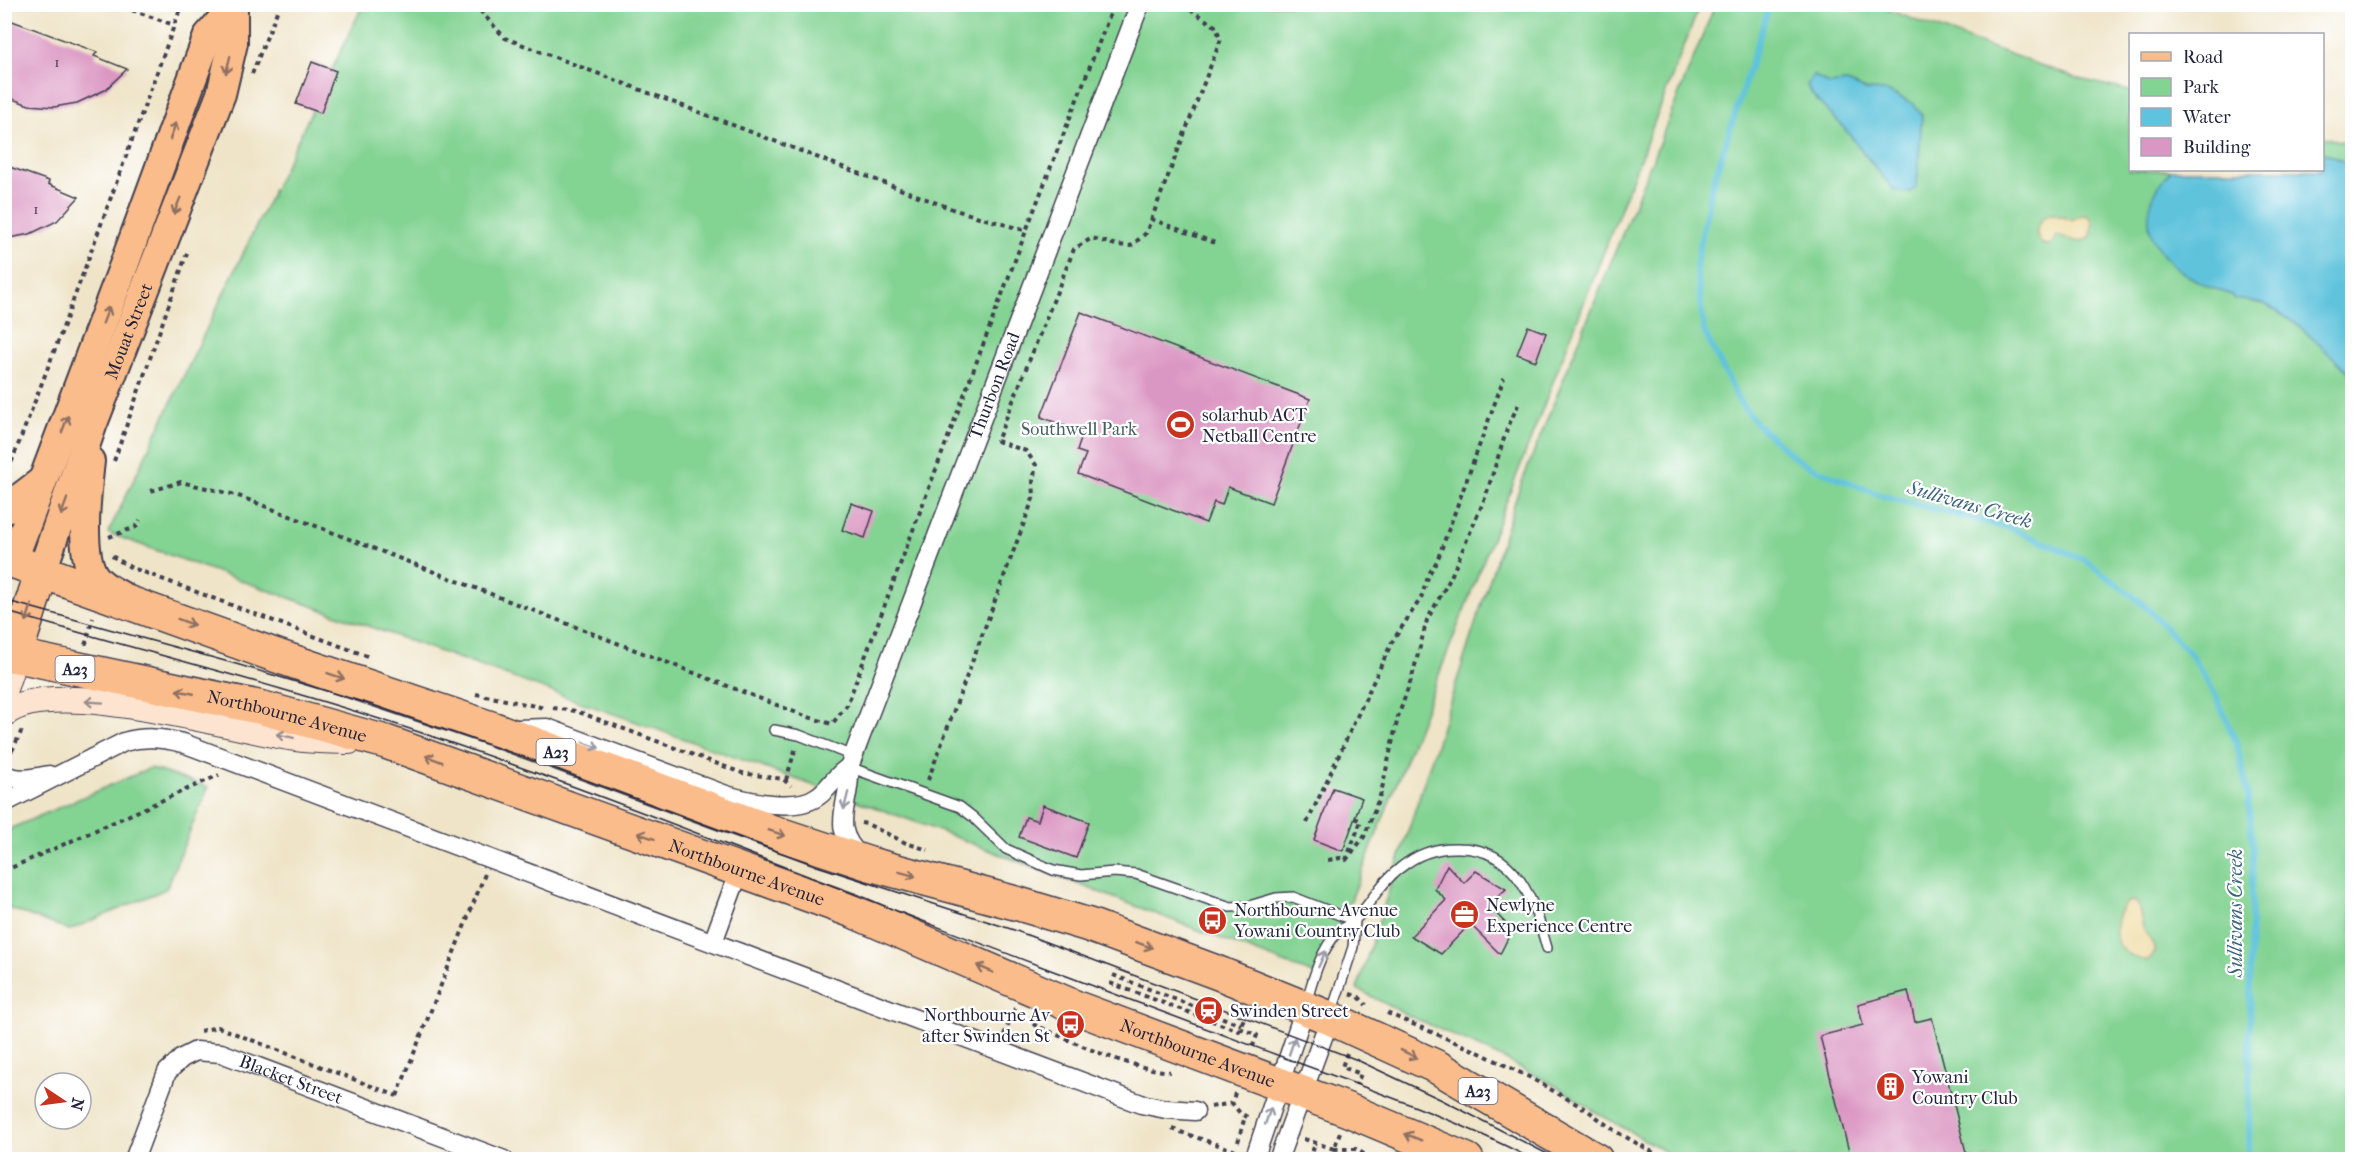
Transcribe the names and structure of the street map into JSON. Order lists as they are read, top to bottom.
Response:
{
  "streets": {
    "highway": ["Mouat Street", "A23", "Northbourne Avenue"],
    "street": ["Thurbon Road", "Blacket Street"]
  },
  "crossings": [
    ["Mouat Street", "A23"],
    ["Mouat Street", "Northbourne Avenue"],
    ["Thurbon Road", "A23"]
  ],
  "water": ["Sullivans Creek"],
  "parks": ["Southwell Park"],
  "places": {
    "sports": ["solarhub ACT Netball Centre"],
    "office": ["Newlyne Experience Centre"],
    "bus stop": ["Northbourne Avenue Yowani Country Club", "Northbourne Av after Swinden St"],
    "station": ["Swinden Street"],
    "building": ["Yowani Country Club"]
  },
  "house_numbers": ["1", "1"],
  "legend": [
    "Road",
    "Park",
    "Water",
    "Building"
  ],
  "north": "right"
}
